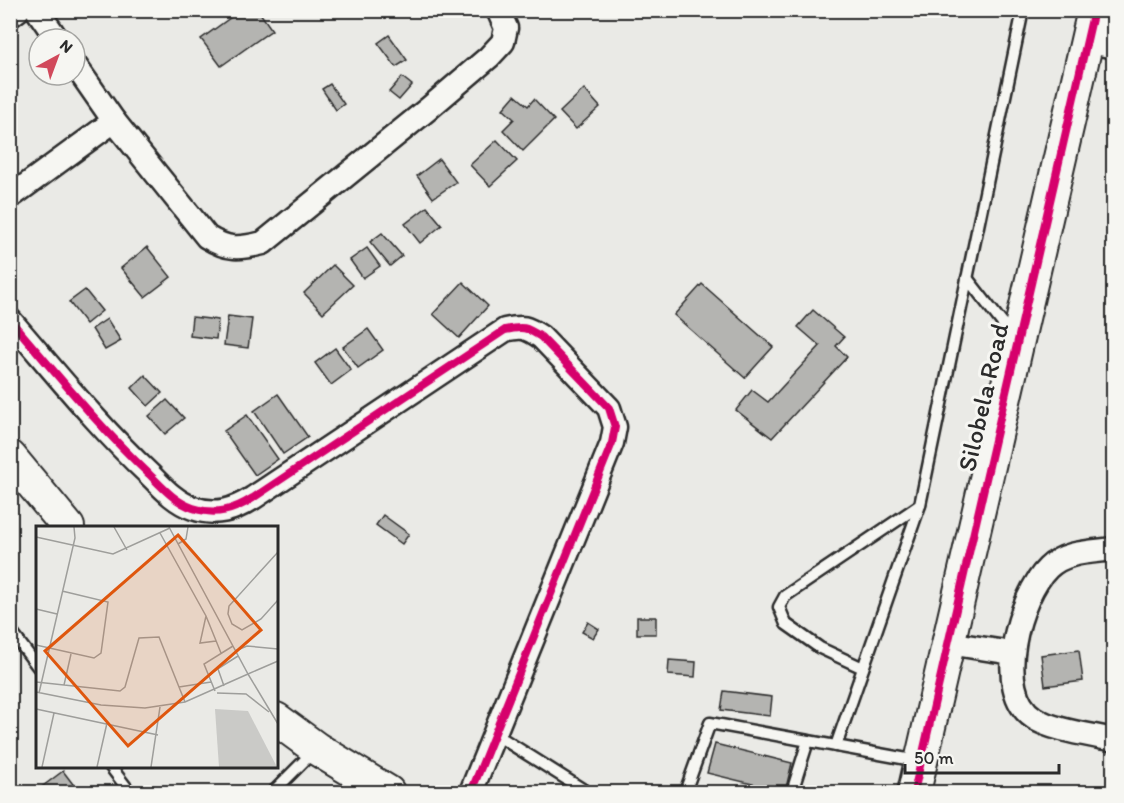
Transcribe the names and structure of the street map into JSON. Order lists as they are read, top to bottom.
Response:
{
  "streets": {
    "street": ["Silobela Road"]
  },
  "scale_bar": "50 m",
  "north": "top right"
}
